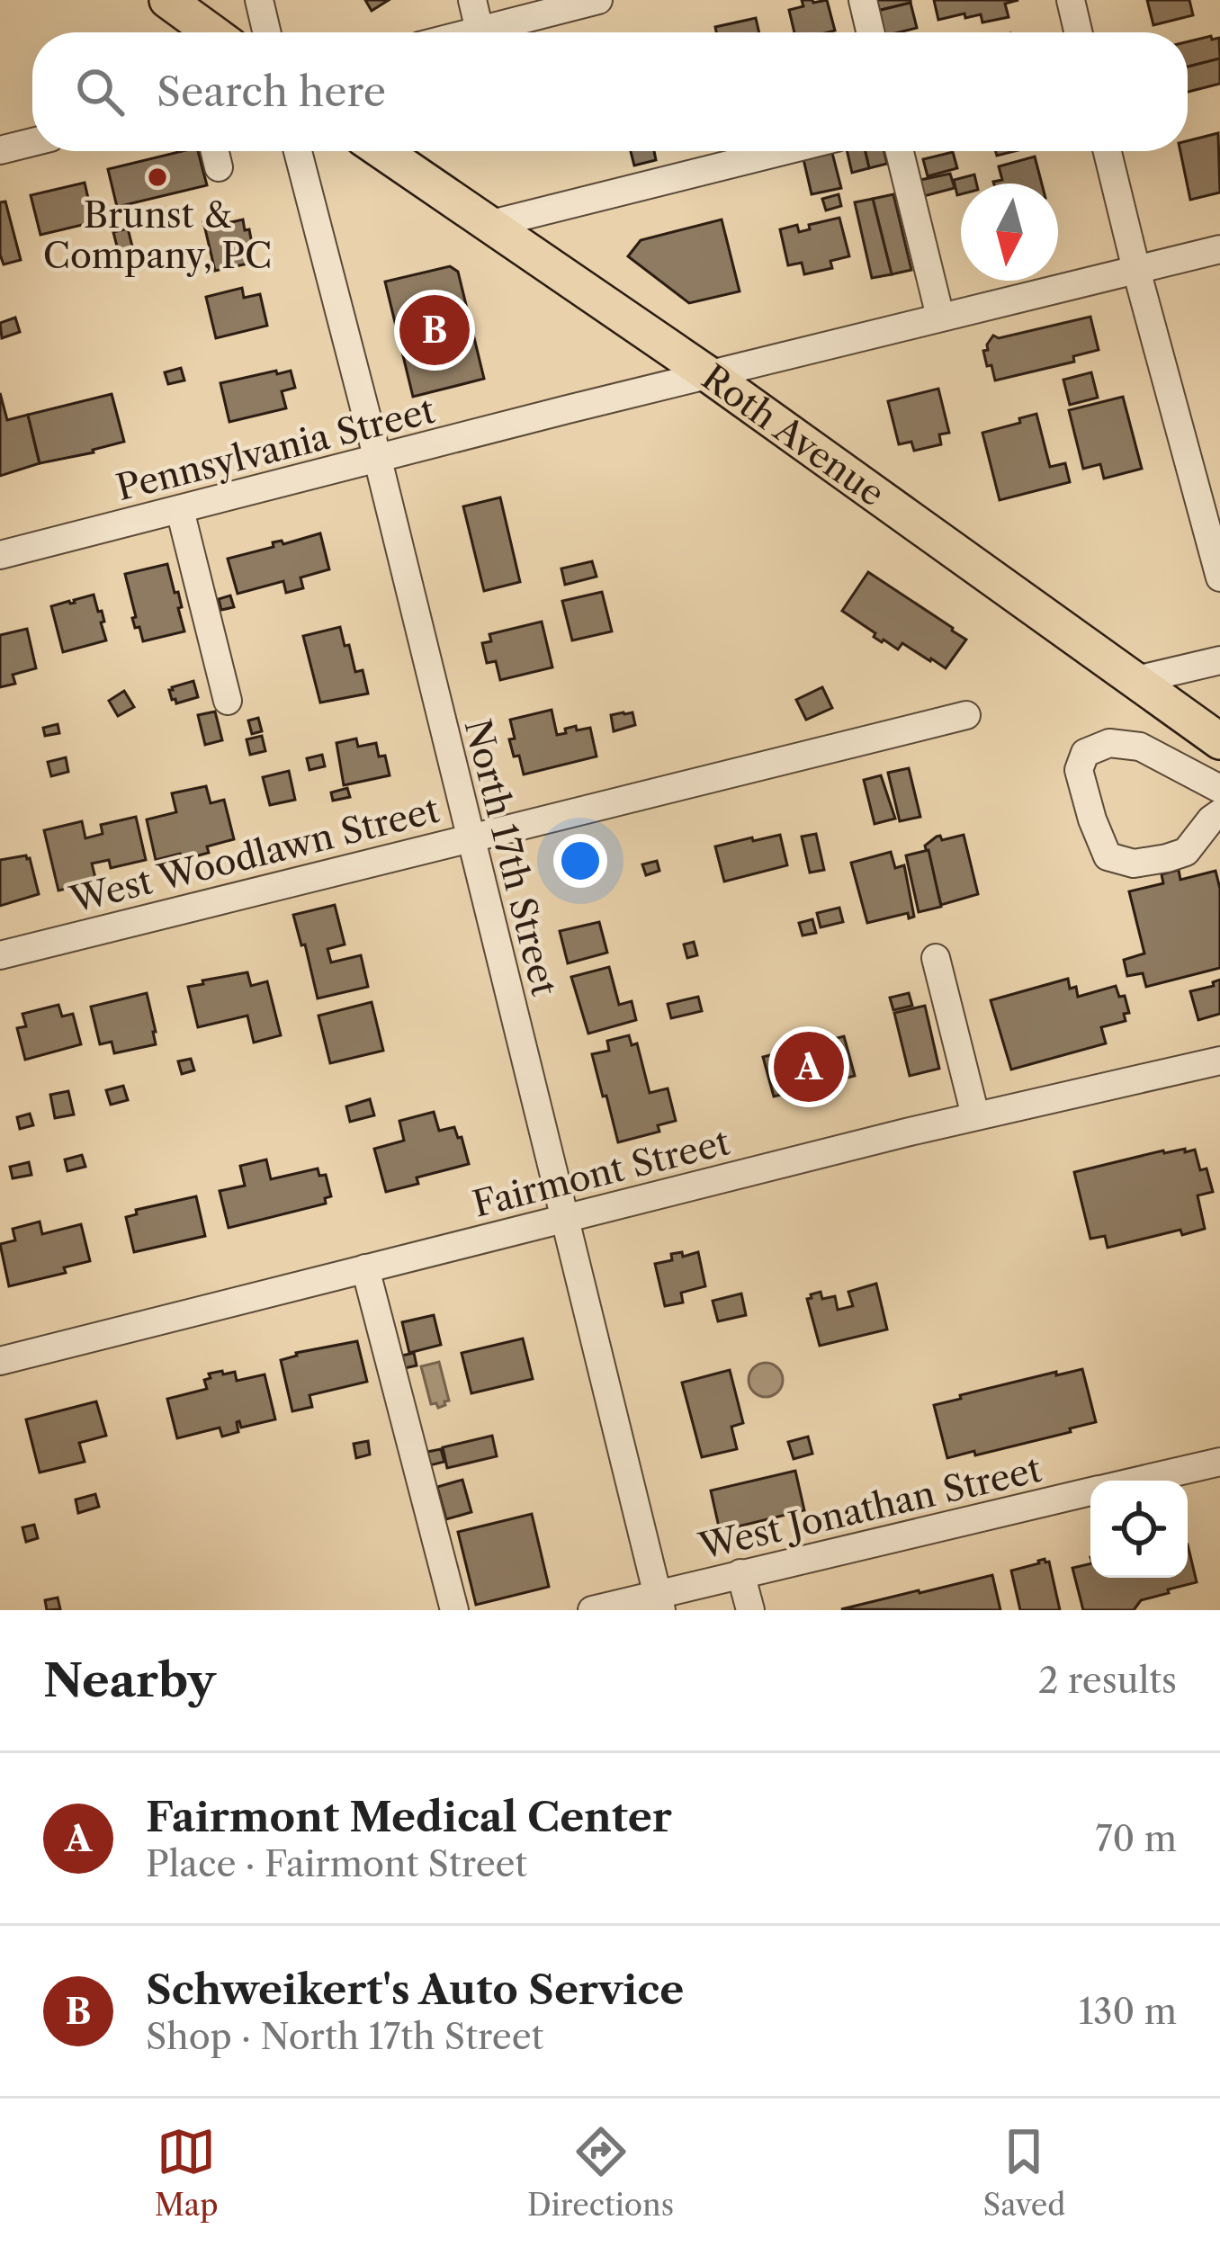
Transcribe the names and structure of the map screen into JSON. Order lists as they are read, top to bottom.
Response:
{
  "streets": {
    "main road": ["Roth Avenue"],
    "street": [
      "Pennsylvania Street",
      "West Woodlawn Street",
      "North 17th Street",
      "Fairmont Street",
      "West Jonathan Street"
    ]
  },
  "crossings": [
    ["Roth Avenue", "Pennsylvania Street"],
    ["Pennsylvania Street", "North 17th Street"],
    ["West Woodlawn Street", "North 17th Street"],
    ["North 17th Street", "Fairmont Street"],
    ["North 17th Street", "West Jonathan Street"]
  ],
  "places": ["Brunst & Company, PC"],
  "north": "bottom",
  "page": {
    "search": "Search here",
    "pins": ["B", "A"],
    "heading": ["Nearby", "2 results"],
    "list": [
      {
        "mark": "A",
        "name": "Fairmont Medical Center",
        "note": "Place · Fairmont Street",
        "value": "70 m"
      },
      {
        "mark": "B",
        "name": "Schweikert's Auto Service",
        "note": "Shop · North 17th Street",
        "value": "130 m"
      }
    ],
    "nav": ["Map", "Directions", "Saved"]
  }
}
